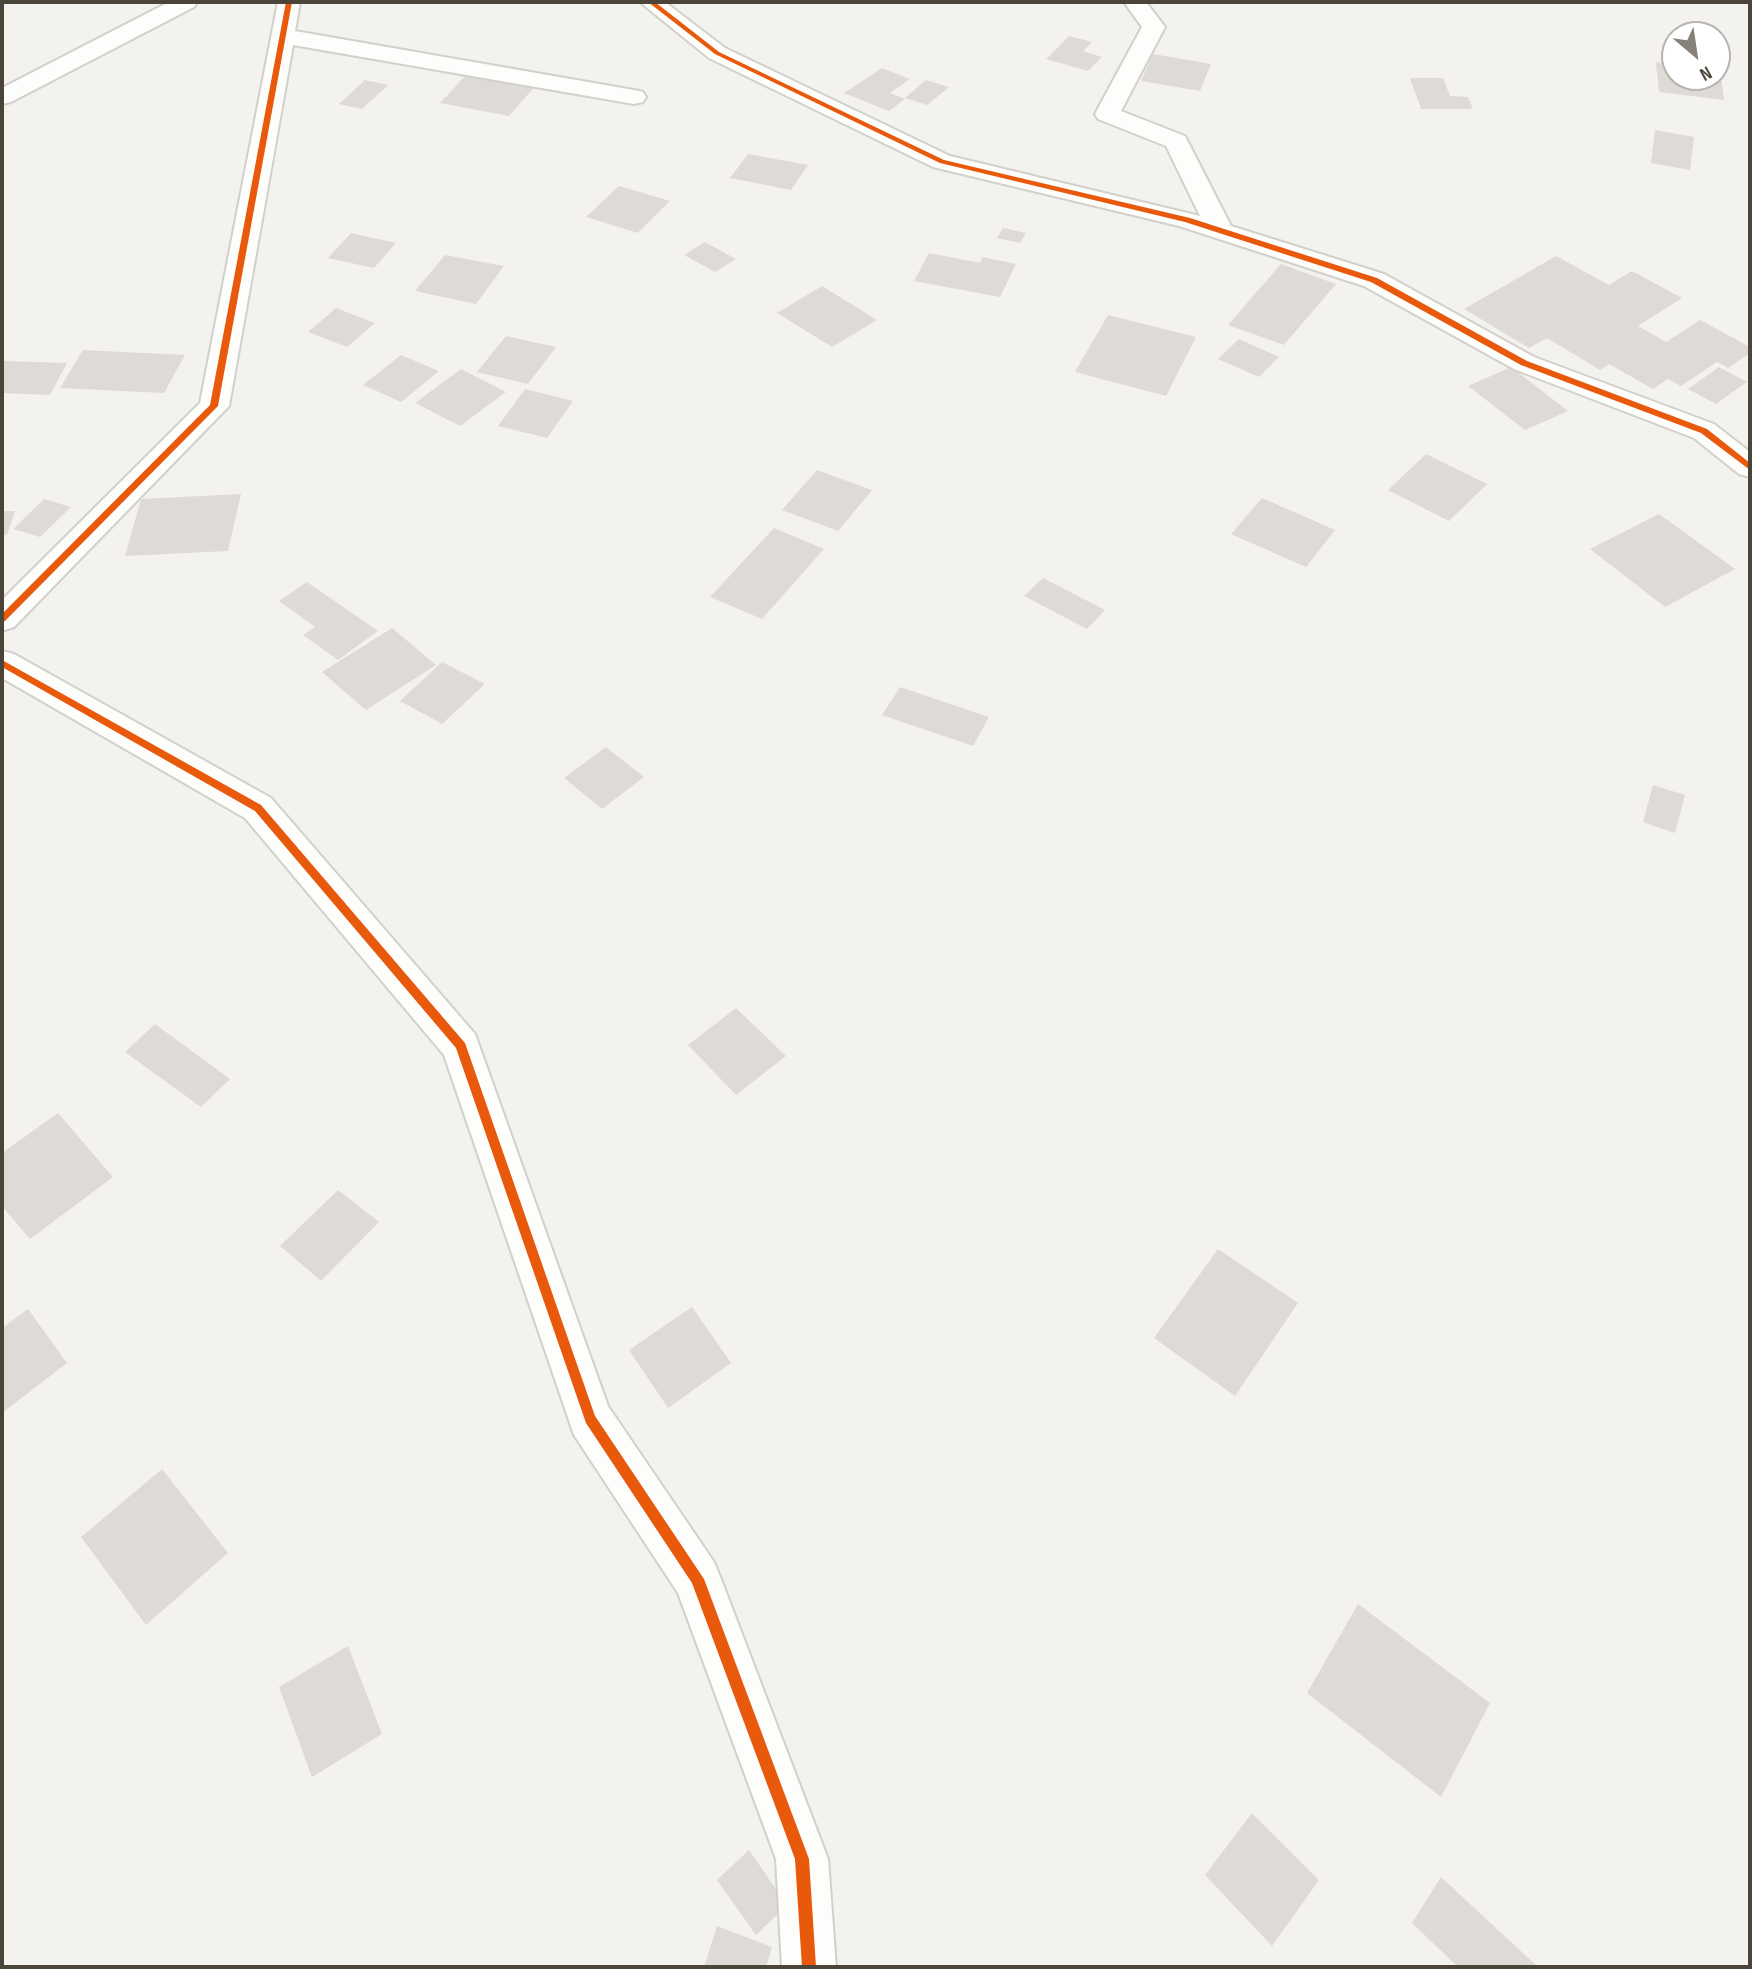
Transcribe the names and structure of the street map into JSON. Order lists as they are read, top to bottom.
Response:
{
  "north": "bottom right"
}
